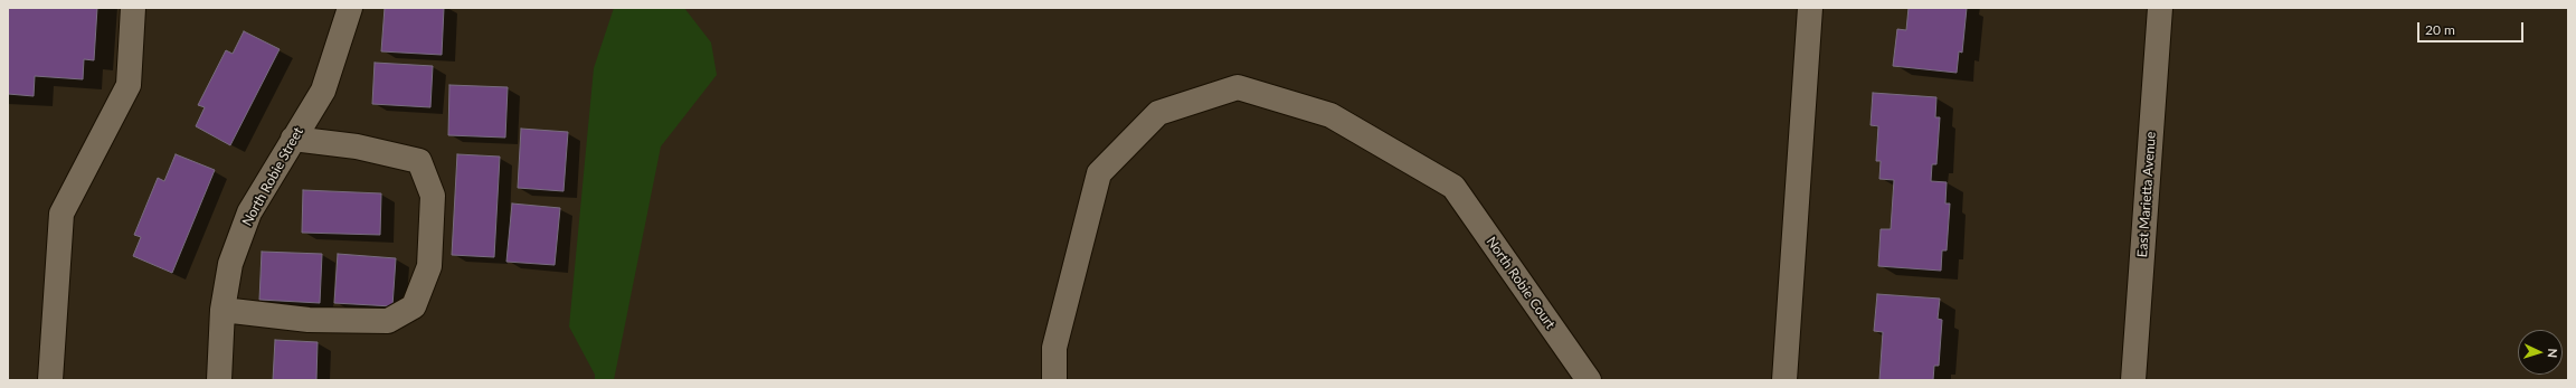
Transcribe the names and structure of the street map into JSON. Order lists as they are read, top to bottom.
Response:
{
  "streets": {
    "street": ["North Robie Street", "East Marietta Avenue", "North Robie Court"]
  },
  "scale_bar": "20 m",
  "north": "right"
}
